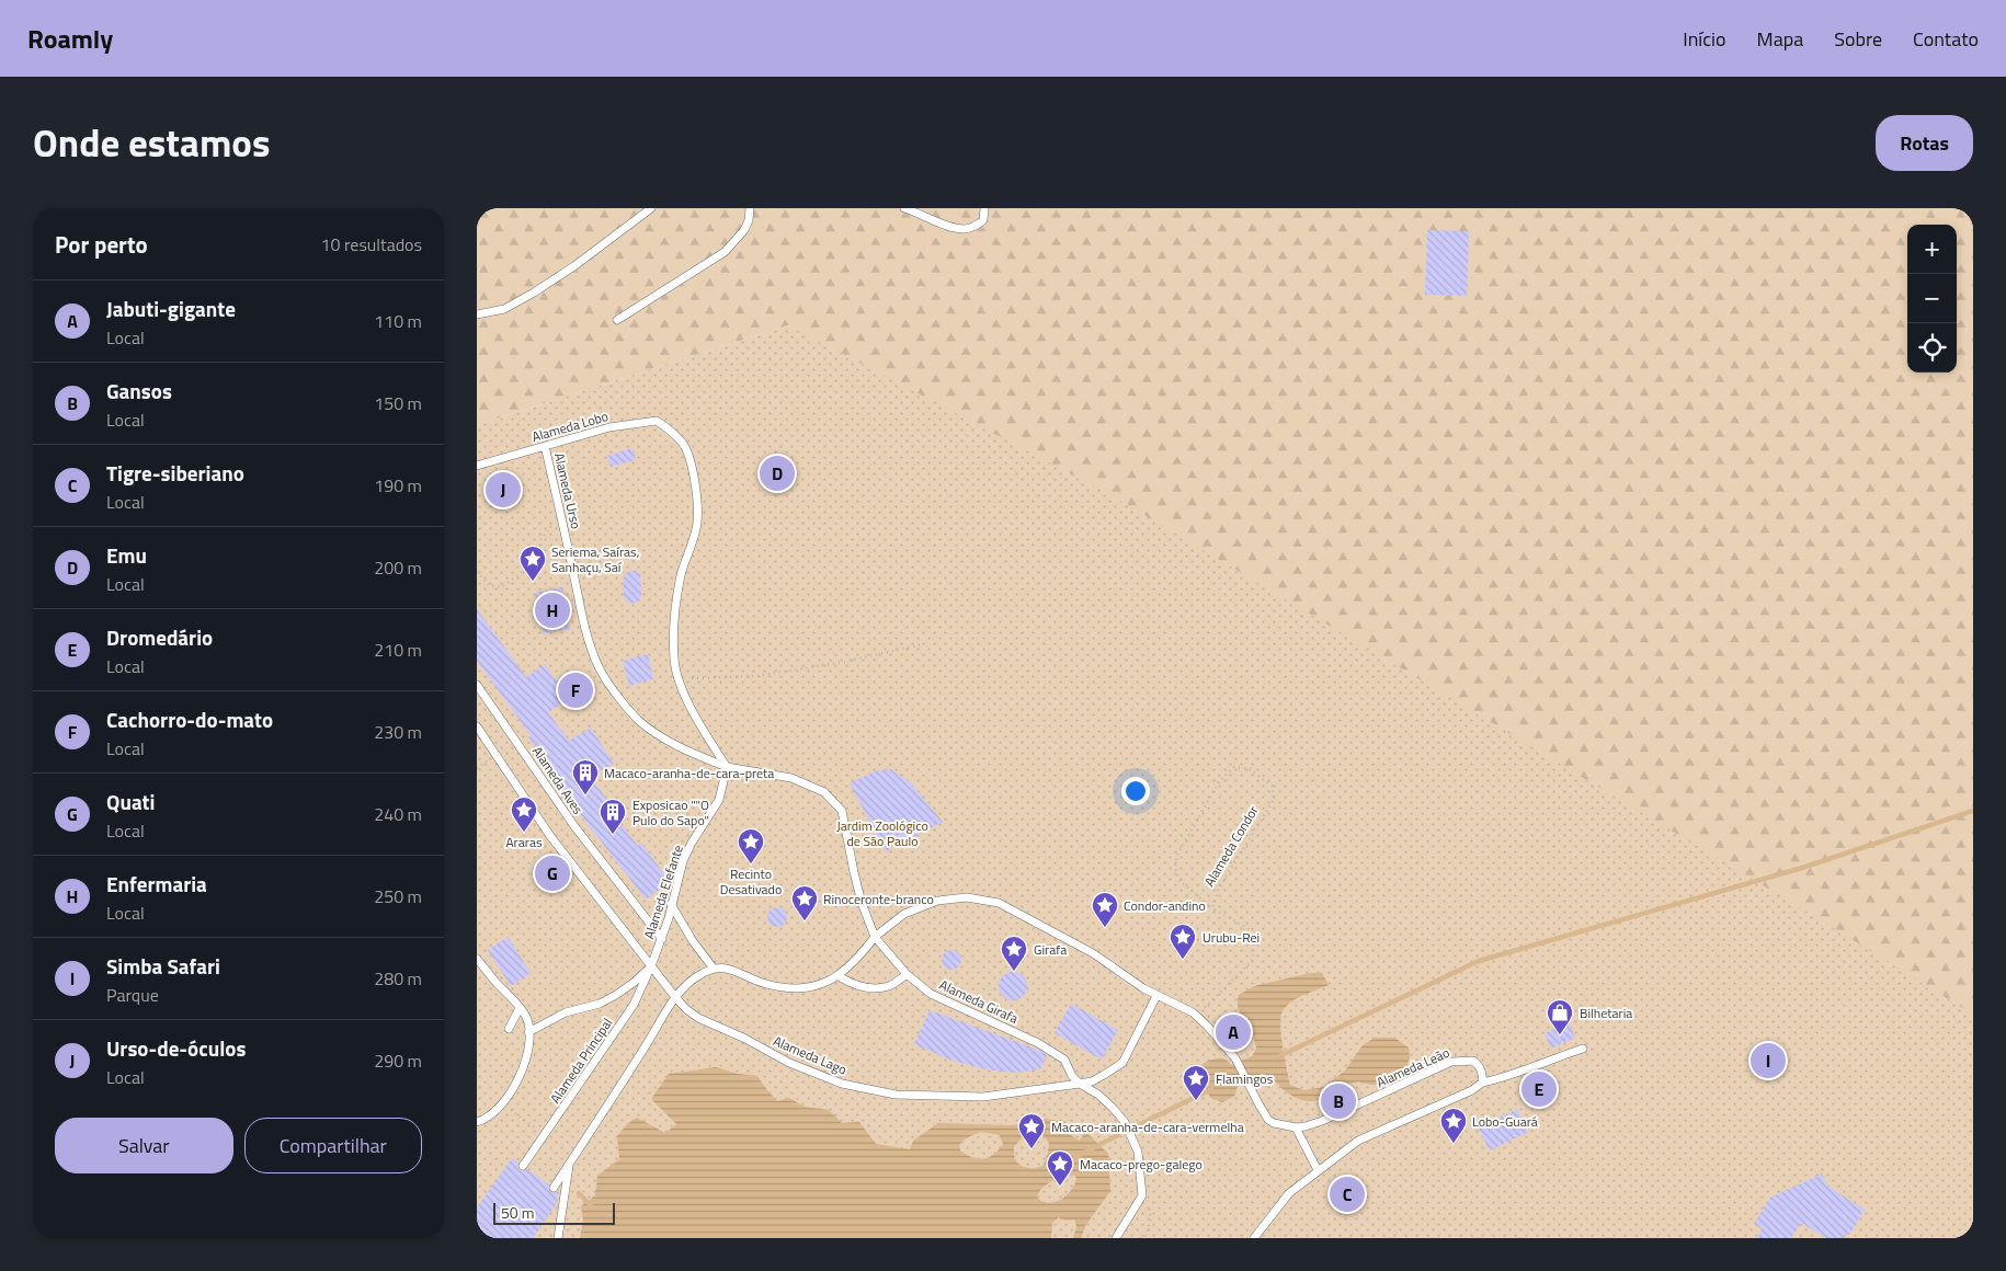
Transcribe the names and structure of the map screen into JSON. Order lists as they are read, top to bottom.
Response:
{
  "streets": {
    "lane": [
      "Alameda Lobo",
      "Alameda Urso",
      "Alameda Aves",
      "Alameda Elefante",
      "Alameda Girafa",
      "Alameda Lago",
      "Alameda Principal",
      "Alameda Leão"
    ],
    "path": ["Alameda Condor"]
  },
  "crossings": [
    ["Alameda Lobo", "Alameda Urso"],
    ["Alameda Lobo", "Alameda Elefante"],
    ["Alameda Urso", "Alameda Elefante"],
    ["Alameda Aves", "Alameda Elefante"],
    ["Alameda Condor", "Alameda Leão"],
    ["Alameda Elefante", "Alameda Lago"],
    ["Alameda Elefante", "Alameda Principal"],
    ["Alameda Girafa", "Alameda Lago"],
    ["Alameda Lago", "Alameda Principal"]
  ],
  "parks": ["Jardim Zoológico de São Paulo"],
  "places": {
    "place": [
      "Seriema, Saíras, Sanhaçu, Saí",
      "Araras",
      "Recinto Desativado",
      "Rinoceronte-branco",
      "Condor-andino",
      "Urubu-Rei",
      "Girafa",
      "Flamingos",
      "Lobo-Guará",
      "Macaco-aranha-de-cara-vermelha",
      "Macaco-prego-galego"
    ],
    "building": ["Macaco-aranha-de-cara-preta", "Exposicao \"\"O Pulo do Sapo\""],
    "shop": ["Bilhetaria"]
  },
  "scale_bar": "50 m",
  "page": {
    "header": "Roamly",
    "nav": [
      "Início",
      "Mapa",
      "Sobre",
      "Contato"
    ],
    "title": "Onde estamos",
    "buttons": [
      "Rotas",
      ["Salvar", "Compartilhar"]
    ],
    "heading": ["Por perto", "10 resultados"],
    "map_buttons": ["+", "−"],
    "list": [
      {
        "mark": "A",
        "name": "Jabuti-gigante",
        "note": "Local",
        "value": "110 m"
      },
      {
        "mark": "B",
        "name": "Gansos",
        "note": "Local",
        "value": "150 m"
      },
      {
        "mark": "C",
        "name": "Tigre-siberiano",
        "note": "Local",
        "value": "190 m"
      },
      {
        "mark": "D",
        "name": "Emu",
        "note": "Local",
        "value": "200 m"
      },
      {
        "mark": "E",
        "name": "Dromedário",
        "note": "Local",
        "value": "210 m"
      },
      {
        "mark": "F",
        "name": "Cachorro-do-mato",
        "note": "Local",
        "value": "230 m"
      },
      {
        "mark": "G",
        "name": "Quati",
        "note": "Local",
        "value": "240 m"
      },
      {
        "mark": "H",
        "name": "Enfermaria",
        "note": "Local",
        "value": "250 m"
      },
      {
        "mark": "I",
        "name": "Simba Safari",
        "note": "Parque",
        "value": "280 m"
      },
      {
        "mark": "J",
        "name": "Urso-de-óculos",
        "note": "Local",
        "value": "290 m"
      }
    ],
    "pins": [
      "D",
      "J",
      "H",
      "F",
      "G",
      "A",
      "I",
      "E",
      "B",
      "C"
    ],
    "scale": "50 m"
  }
}
